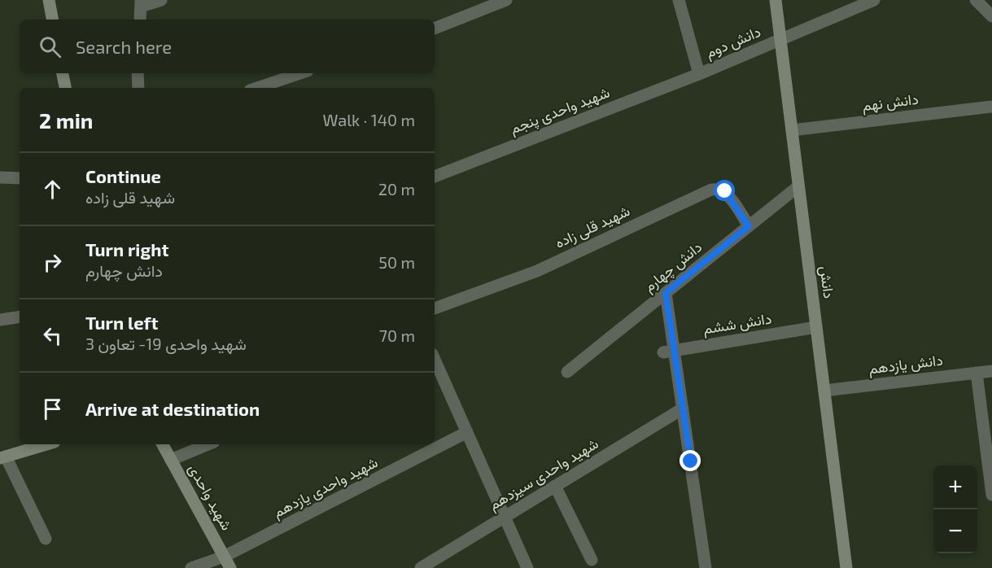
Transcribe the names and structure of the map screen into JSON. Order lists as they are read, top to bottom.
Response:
{
  "streets": {
    "street": [
      "دانش دوم",
      "دانش نهم",
      "شهید واحدی پنجم",
      "شهید قلی زاده",
      "دانش چهارم",
      "دانش",
      "دانش ششم",
      "دانش یازدهم",
      "شهید واحدی سیزدهم",
      "شهید واحدی یازدهم",
      "شهید واحدی"
    ]
  },
  "crossings": [
    ["دانش دوم", "شهید واحدی پنجم"],
    ["دانش دوم", "دانش"],
    ["دانش نهم", "دانش"],
    ["شهید قلی زاده", "دانش چهارم"],
    ["دانش چهارم", "دانش"],
    ["دانش", "دانش ششم"],
    ["دانش", "دانش یازدهم"],
    ["شهید واحدی یازدهم", "شهید واحدی"]
  ],
  "page": {
    "search": "Search here",
    "heading": ["2 min", "Walk · 140 m"],
    "list": [
      ["Continue", "شهید قلی زاده", "20 m"],
      ["Turn right", "دانش چهارم", "50 m"],
      ["Turn left", "شهید واحدی 19- تعاون 3", "70 m"],
      "Arrive at destination"
    ],
    "map_buttons": ["+", "−"]
  }
}
